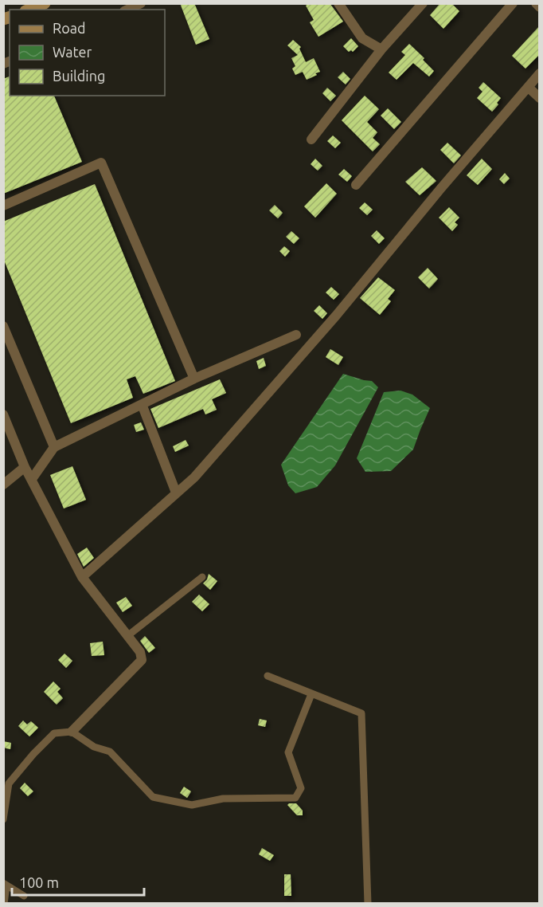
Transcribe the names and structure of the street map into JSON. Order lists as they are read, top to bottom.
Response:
{
  "legend": ["Road", "Water", "Building"],
  "scale_bar": "100 m"
}
